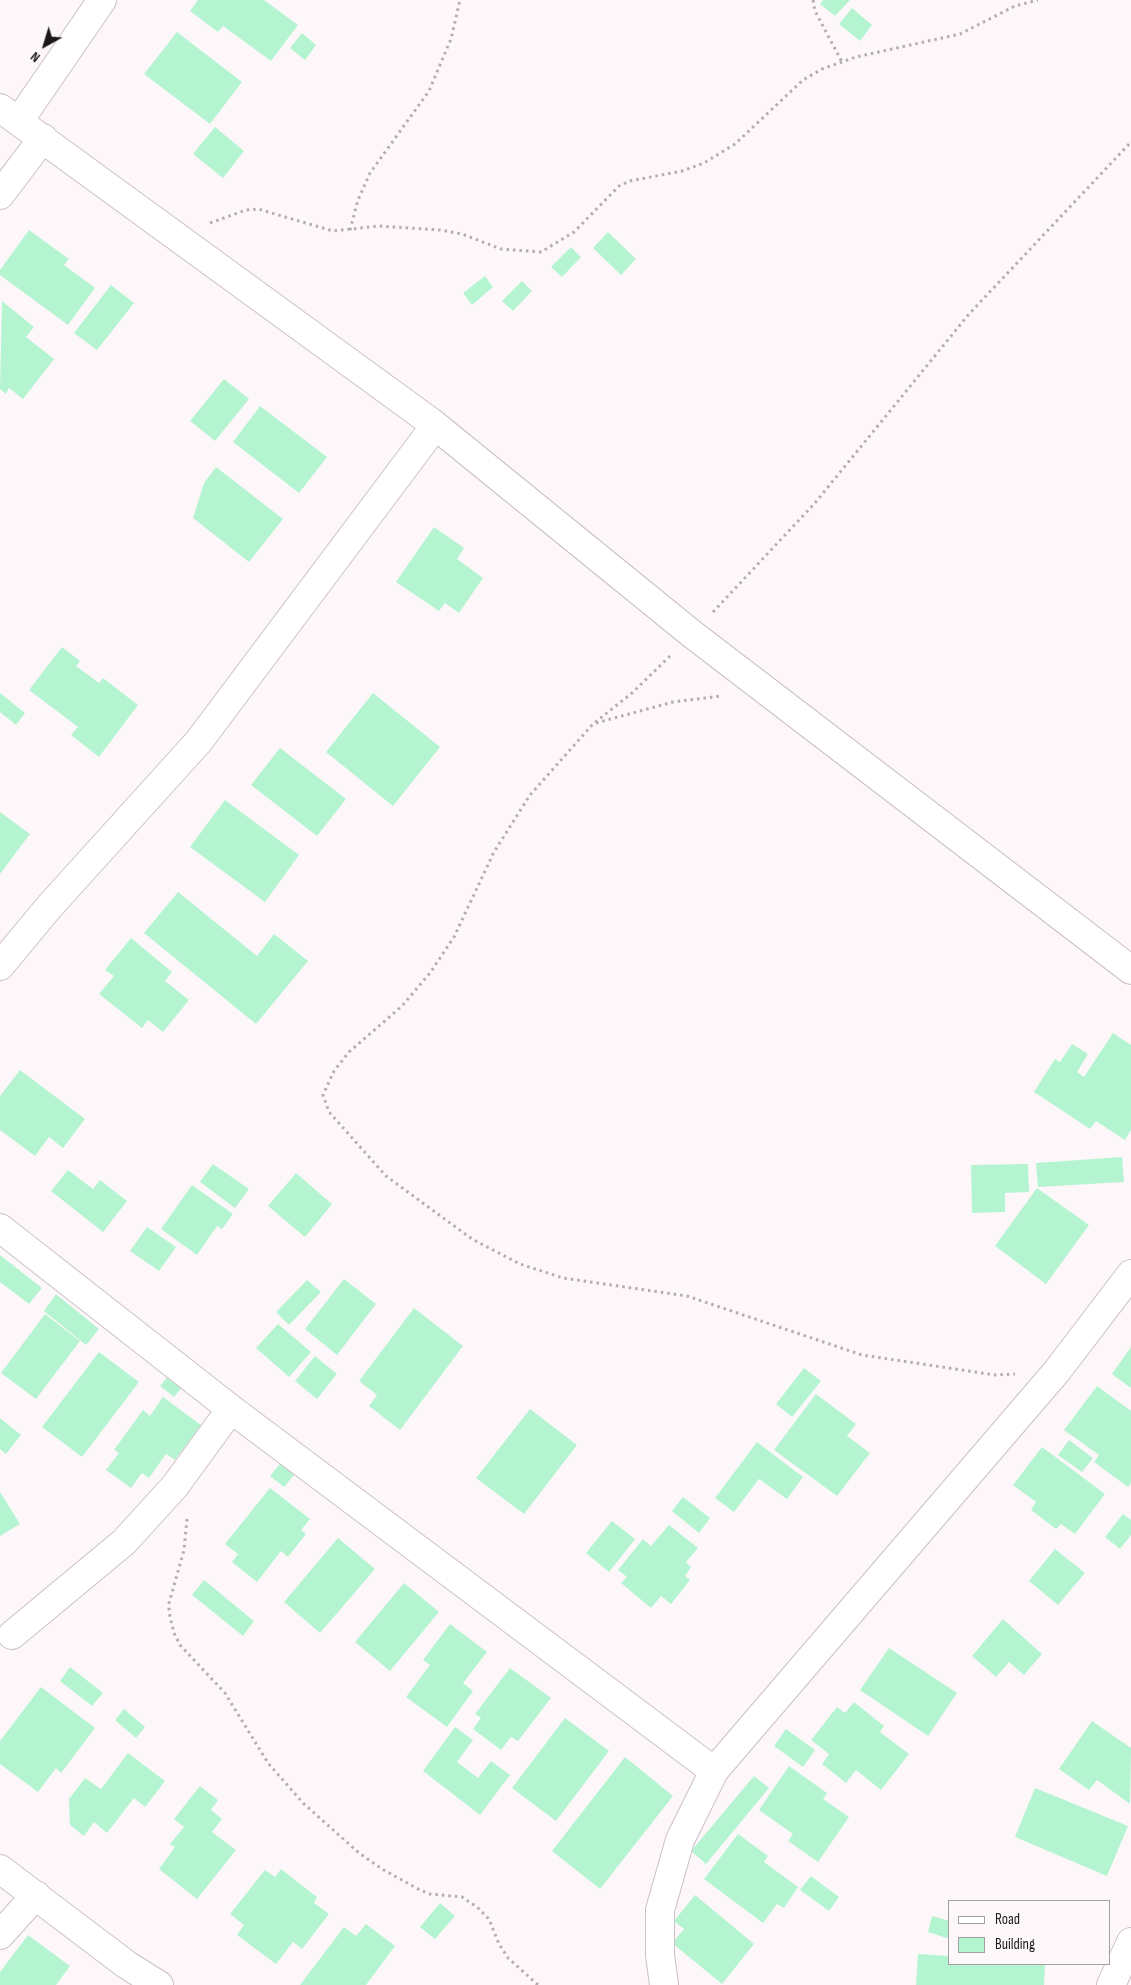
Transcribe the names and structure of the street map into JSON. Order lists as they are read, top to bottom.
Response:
{
  "legend": ["Road", "Building"],
  "north": "bottom left"
}
